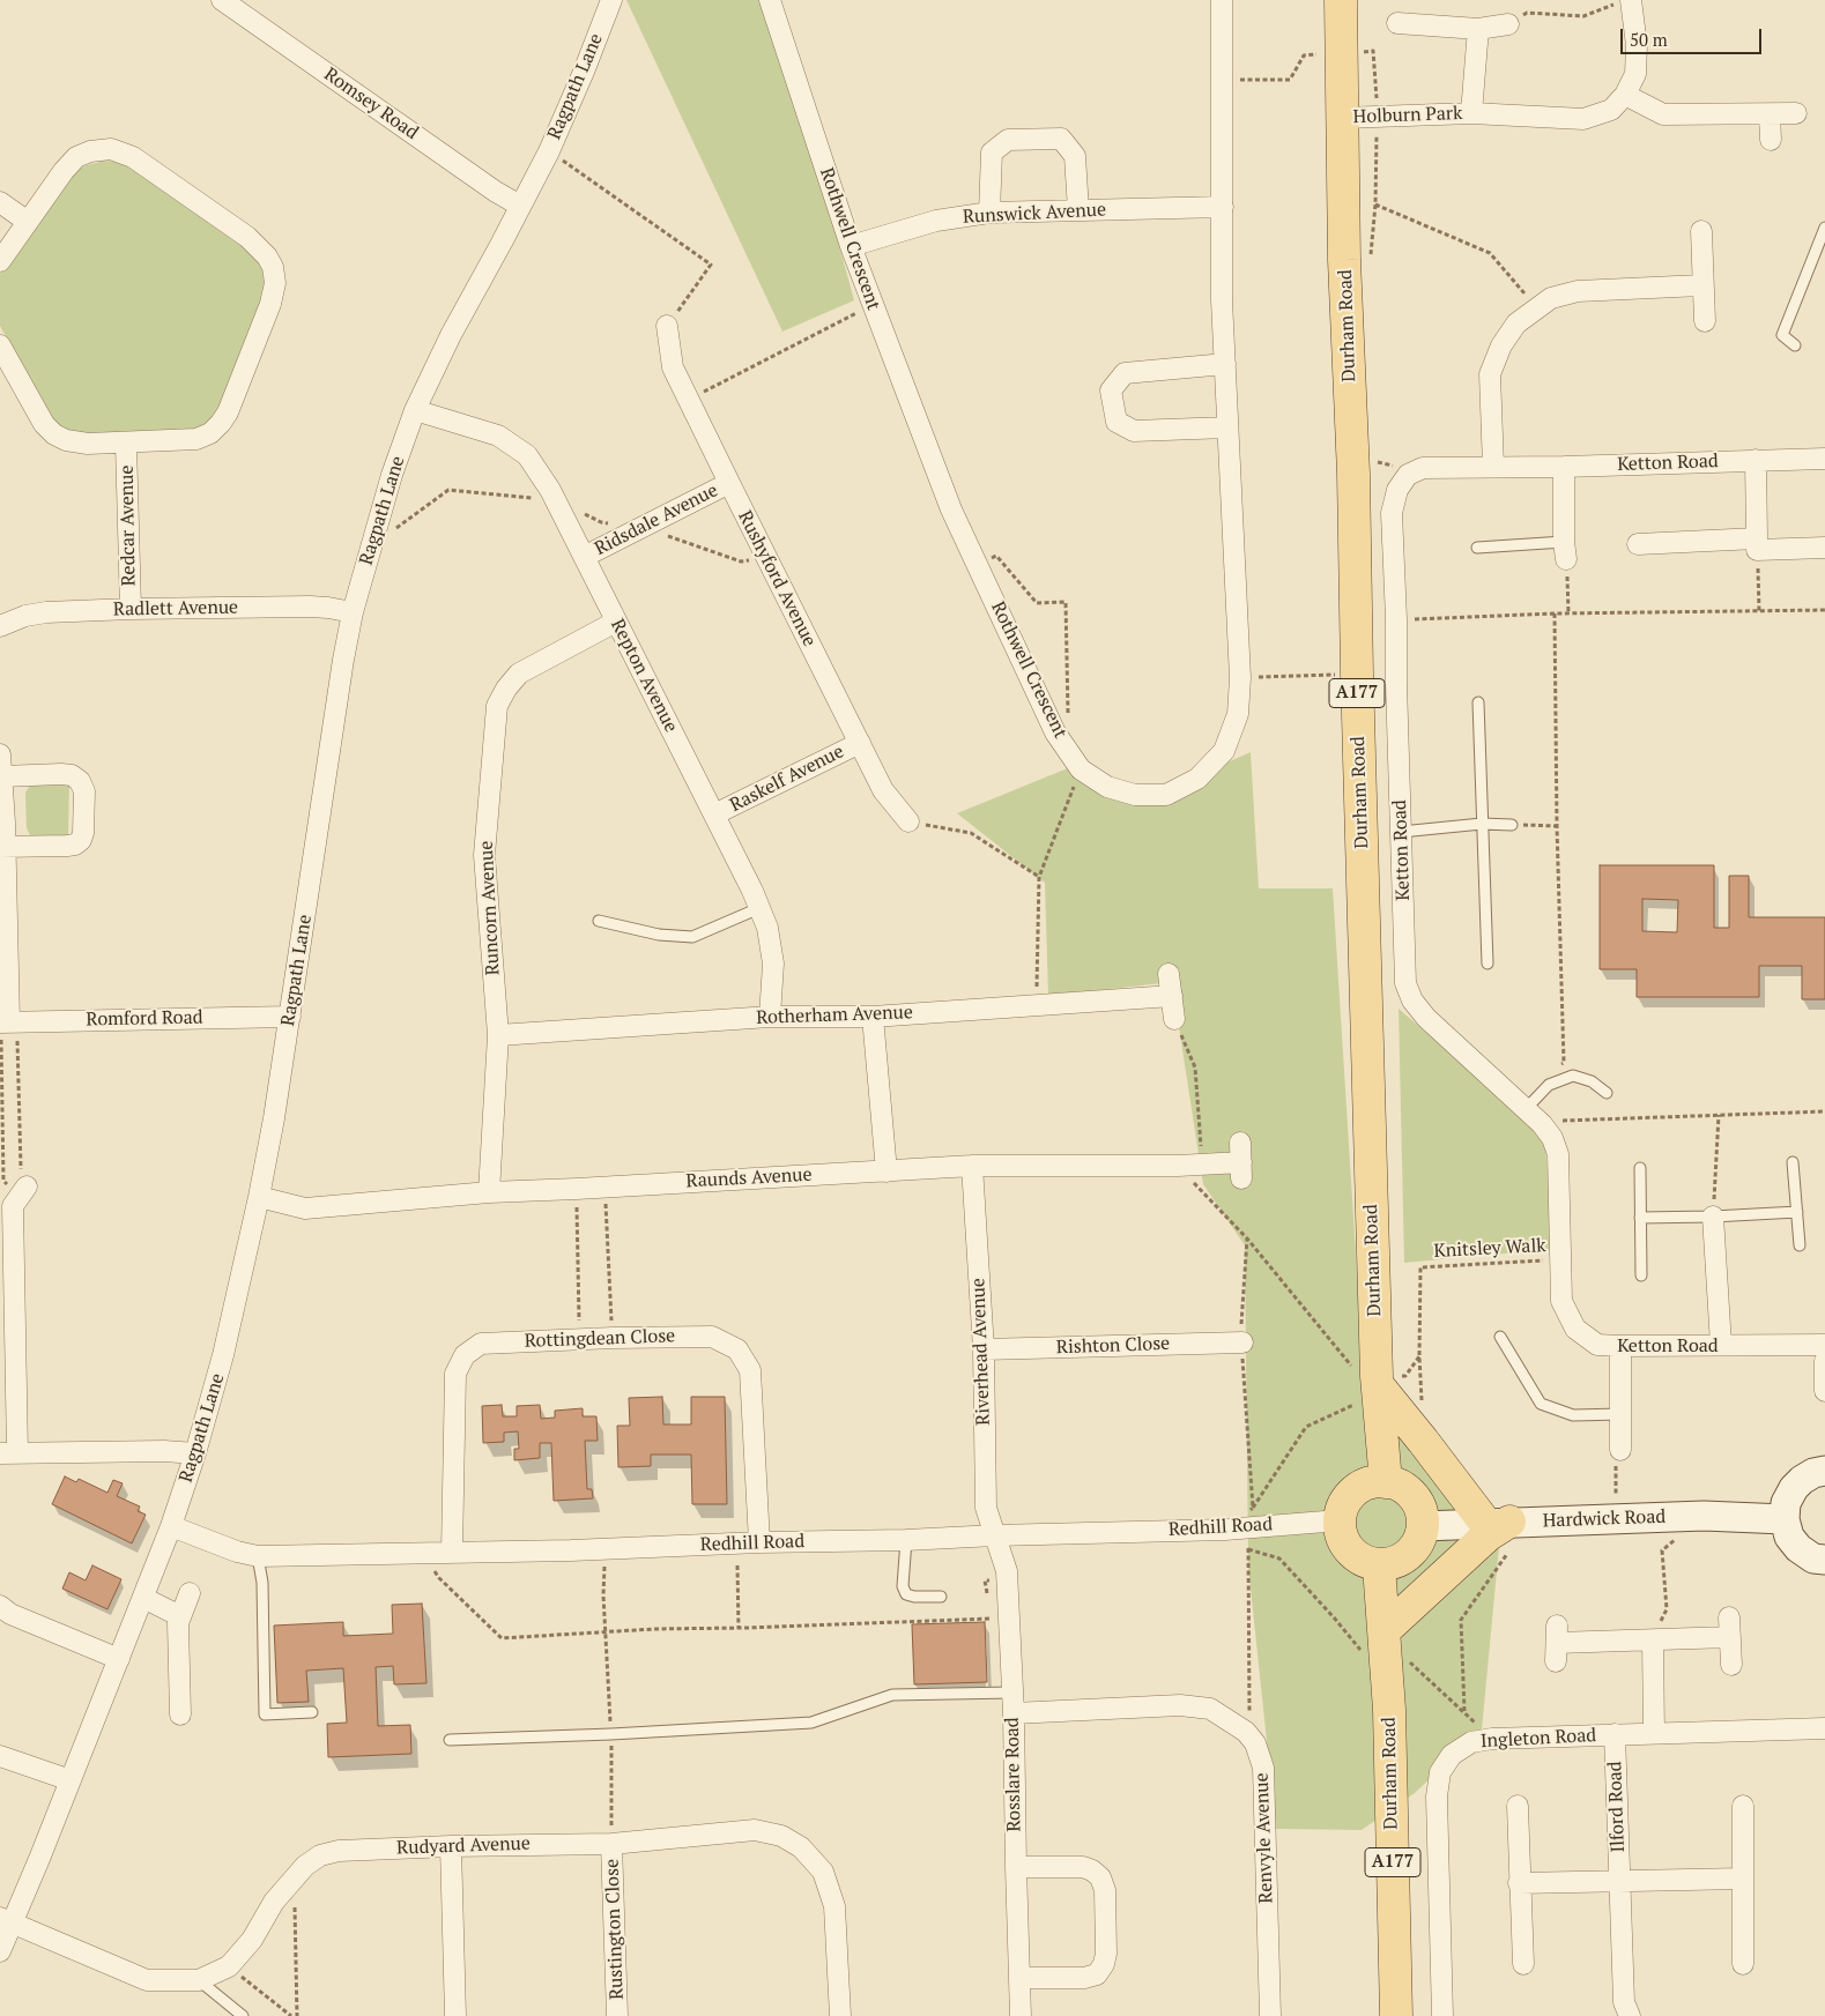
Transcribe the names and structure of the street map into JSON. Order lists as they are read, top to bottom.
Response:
{
  "streets": {
    "main road": ["Durham Road", "A177"],
    "street": [
      "Ragpath Lane",
      "Romsey Road",
      "Holburn Park",
      "Runswick Avenue",
      "Rothwell Crescent",
      "Ketton Road",
      "Ridsdale Avenue",
      "Redcar Avenue",
      "Rushyford Avenue",
      "Radlett Avenue",
      "Repton Avenue",
      "Raskelf Avenue",
      "Runcorn Avenue",
      "Rotherham Avenue",
      "Romford Road",
      "Raunds Avenue",
      "Rottingdean Close",
      "Rishton Close",
      "Riverhead Avenue",
      "Hardwick Road",
      "Redhill Road",
      "Ingleton Road",
      "Rosslare Road",
      "Ilford Road",
      "Renvyle Avenue",
      "Rudyard Avenue",
      "Rustington Close"
    ],
    "path": ["Knitsley Walk"]
  },
  "crossings": [
    ["Ragpath Lane", "Romsey Road"],
    ["Ragpath Lane", "Radlett Avenue"],
    ["Ragpath Lane", "Repton Avenue"],
    ["Ragpath Lane", "Romford Road"],
    ["Ragpath Lane", "Raunds Avenue"],
    ["Ragpath Lane", "Redhill Road"],
    ["Ragpath Lane", "Rudyard Avenue"],
    ["Holburn Park", "Durham Road"],
    ["Runswick Avenue", "Rothwell Crescent"],
    ["Durham Road", "Hardwick Road"],
    ["Durham Road", "Redhill Road"],
    ["Ketton Road", "Knitsley Walk"],
    ["Ridsdale Avenue", "Rushyford Avenue"],
    ["Ridsdale Avenue", "Repton Avenue"],
    ["Redcar Avenue", "Radlett Avenue"],
    ["Rushyford Avenue", "Raskelf Avenue"],
    ["Repton Avenue", "Raskelf Avenue"],
    ["Repton Avenue", "Runcorn Avenue"],
    ["Repton Avenue", "Rotherham Avenue"],
    ["Runcorn Avenue", "Rotherham Avenue"],
    ["Runcorn Avenue", "Raunds Avenue"],
    ["Raunds Avenue", "Riverhead Avenue"],
    ["Rottingdean Close", "Redhill Road"],
    ["Rishton Close", "Riverhead Avenue"],
    ["Riverhead Avenue", "Redhill Road"],
    ["Riverhead Avenue", "Rosslare Road"],
    ["Hardwick Road", "Redhill Road"],
    ["Redhill Road", "Rosslare Road"],
    ["Ingleton Road", "Ilford Road"],
    ["Rosslare Road", "Renvyle Avenue"],
    ["Rudyard Avenue", "Rustington Close"]
  ],
  "scale_bar": "50 m"
}
